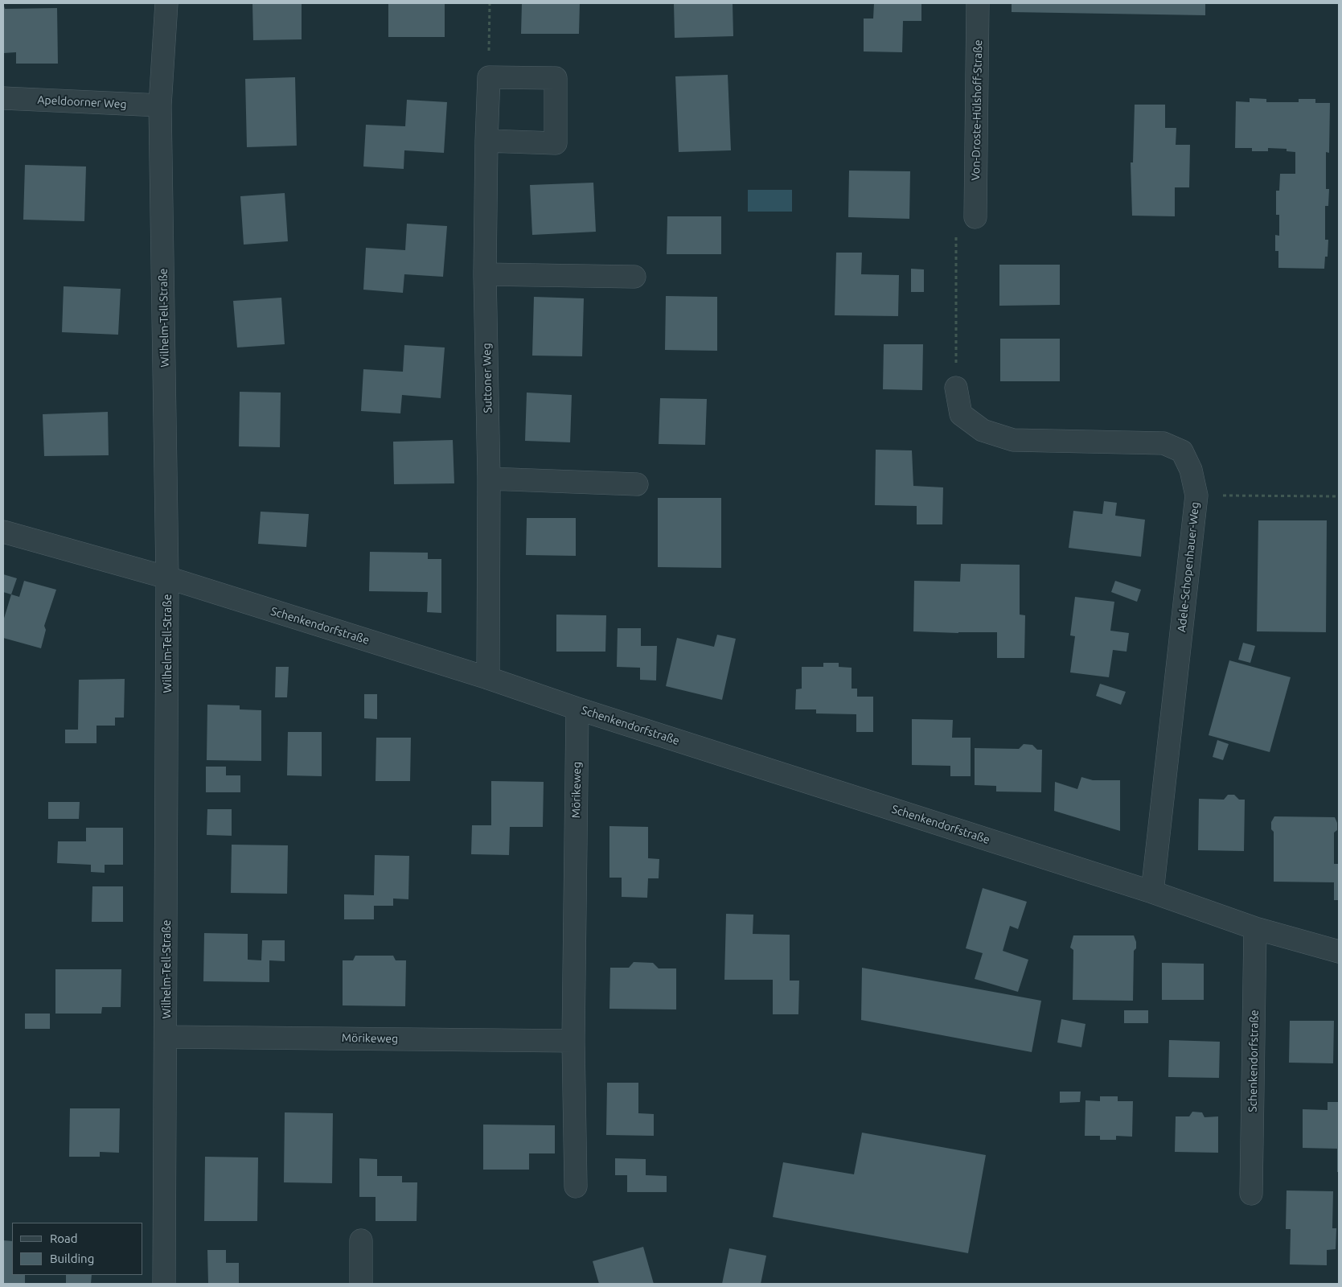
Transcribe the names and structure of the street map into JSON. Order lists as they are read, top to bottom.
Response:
{
  "streets": {
    "street": [
      "Apeldoorner Weg",
      "Von-Droste-Hülshoff-Straße",
      "Wilhelm-Tell-Straße",
      "Suttoner Weg",
      "Adele-Schopenhauer-Weg",
      "Schenkendorfstraße",
      "Mörikeweg"
    ]
  },
  "crossings": [
    ["Apeldoorner Weg", "Wilhelm-Tell-Straße"],
    ["Wilhelm-Tell-Straße", "Schenkendorfstraße"],
    ["Wilhelm-Tell-Straße", "Mörikeweg"],
    ["Suttoner Weg", "Schenkendorfstraße"],
    ["Adele-Schopenhauer-Weg", "Schenkendorfstraße"],
    ["Schenkendorfstraße", "Mörikeweg"]
  ],
  "legend": ["Road", "Building"]
}
